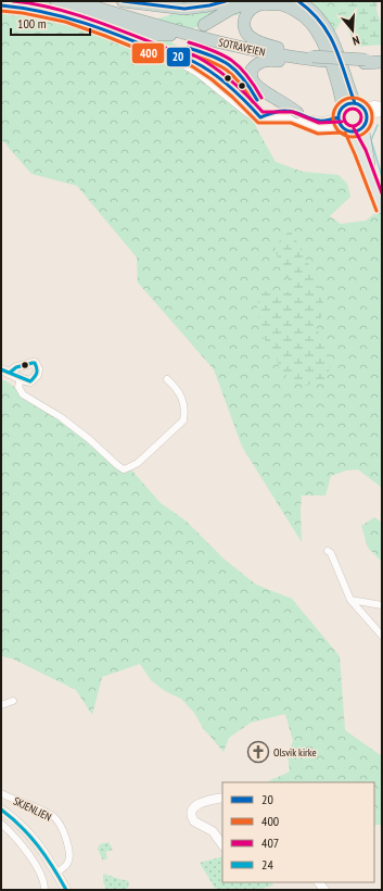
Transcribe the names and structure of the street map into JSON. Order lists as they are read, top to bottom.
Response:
{
  "streets": {
    "highway": ["SOTRAVEIEN"],
    "street": ["SKJENLIEN"]
  },
  "places": {
    "church": ["Olsvik kirke"]
  },
  "lines": [
    "transit line 20",
    "transit line 407",
    "transit line 400",
    "transit line 24"
  ],
  "legend": [
    "20",
    "400",
    "407",
    "24"
  ],
  "scale_bar": "100 m",
  "north": "bottom"
}
